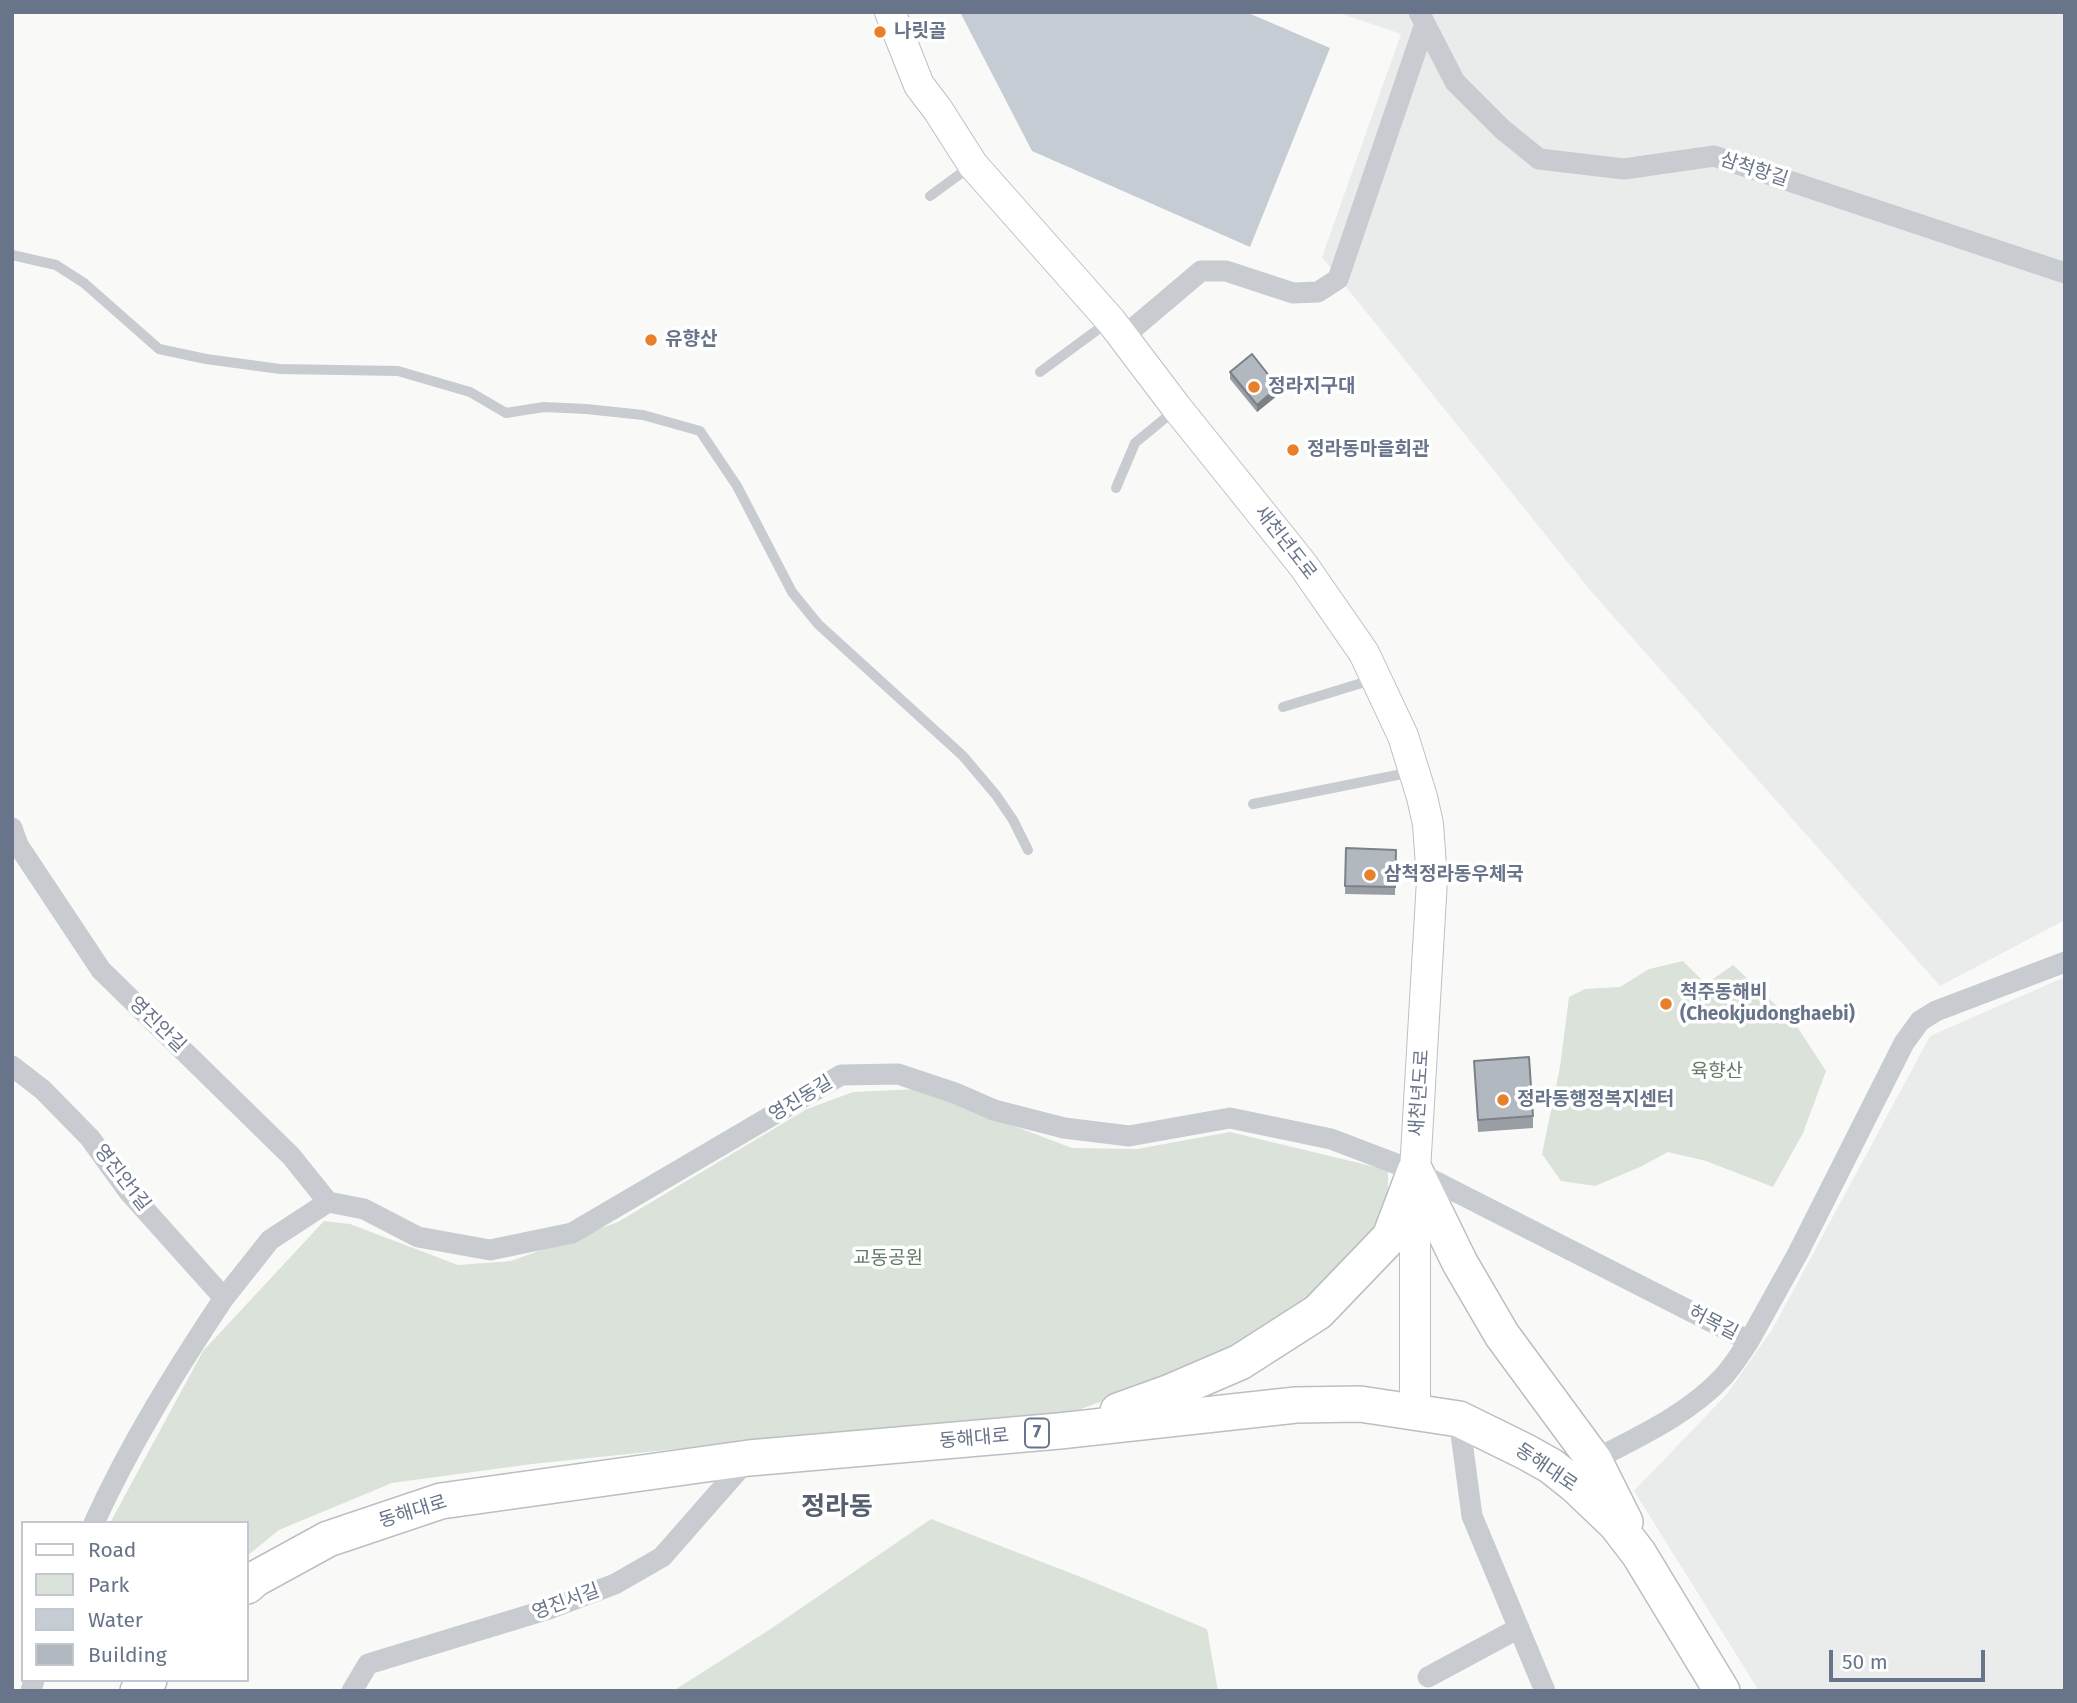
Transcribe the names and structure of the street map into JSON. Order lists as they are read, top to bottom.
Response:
{
  "streets": {
    "main road": ["7", "동해대로"],
    "street": [
      "삼척항길",
      "새천년도로",
      "영진안길",
      "영진동길",
      "영진안1길",
      "허목길",
      "영진서길"
    ]
  },
  "crossings": [
    ["새천년도로", "영진동길"],
    ["새천년도로", "허목길"],
    ["새천년도로", "동해대로"],
    ["영진안길", "영진동길"],
    ["영진동길", "허목길"],
    ["동해대로", "영진서길"]
  ],
  "districts": ["정라동"],
  "parks": ["육향산", "교동공원"],
  "places": [
    "나릿골",
    "유향산",
    "정라지구대",
    "정라동마을회관",
    "삼척정라동우체국",
    "척주동해비 (Cheokjudonghaebi)",
    "정라동행정복지센터"
  ],
  "legend": [
    "Road",
    "Park",
    "Water",
    "Building"
  ],
  "scale_bar": "50 m"
}
